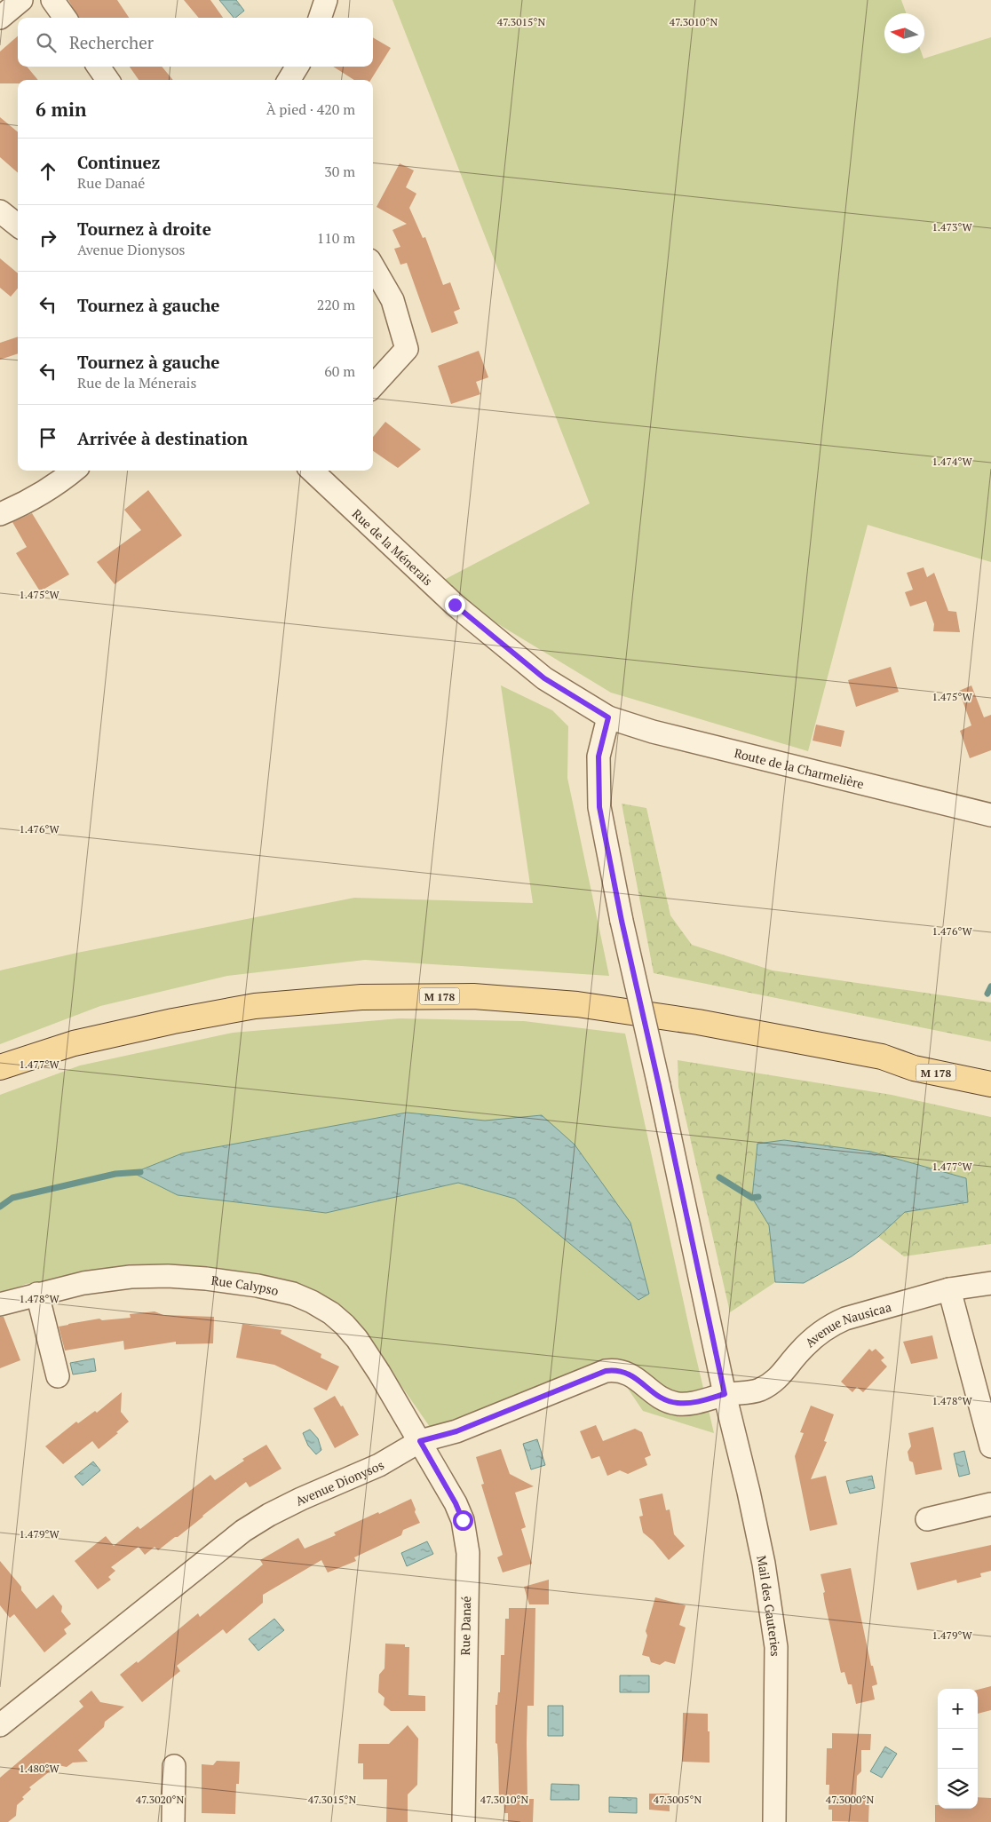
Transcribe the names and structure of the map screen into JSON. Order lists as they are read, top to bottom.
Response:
{
  "streets": {
    "main road": ["M 178"],
    "street": [
      "Rue de la Ménerais",
      "Route de la Charmelière",
      "Rue Calypso",
      "Avenue Nausicaa",
      "Avenue Dionysos",
      "Mail des Gauteries",
      "Rue Danaé"
    ]
  },
  "crossings": [
    ["Rue de la Ménerais", "Route de la Charmelière"],
    ["Rue de la Ménerais", "Mail des Gauteries"],
    ["Route de la Charmelière", "Mail des Gauteries"],
    ["Rue Calypso", "Avenue Dionysos"],
    ["Rue Calypso", "Rue Danaé"],
    ["Avenue Nausicaa", "Avenue Dionysos"],
    ["Avenue Nausicaa", "Mail des Gauteries"],
    ["Avenue Dionysos", "Mail des Gauteries"],
    ["Avenue Dionysos", "Rue Danaé"]
  ],
  "north": "left",
  "page": {
    "search": "Rechercher",
    "heading": ["6 min", "À pied · 420 m"],
    "list": [
      ["Continuez", "Rue Danaé", "30 m"],
      ["Tournez à droite", "Avenue Dionysos", "110 m"],
      ["Tournez à gauche", "220 m"],
      ["Tournez à gauche", "Rue de la Ménerais", "60 m"],
      "Arrivée à destination"
    ],
    "map_buttons": ["+", "−"]
  },
  "coordinates": [
    "47.3015°N",
    "47.3010°N",
    "1.473°W",
    "1.474°W",
    "1.475°W",
    "1.476°W",
    "1.477°W",
    "1.478°W",
    "1.479°W",
    "1.480°W",
    "47.3020°N",
    "47.3005°N",
    "47.3000°N"
  ]
}
